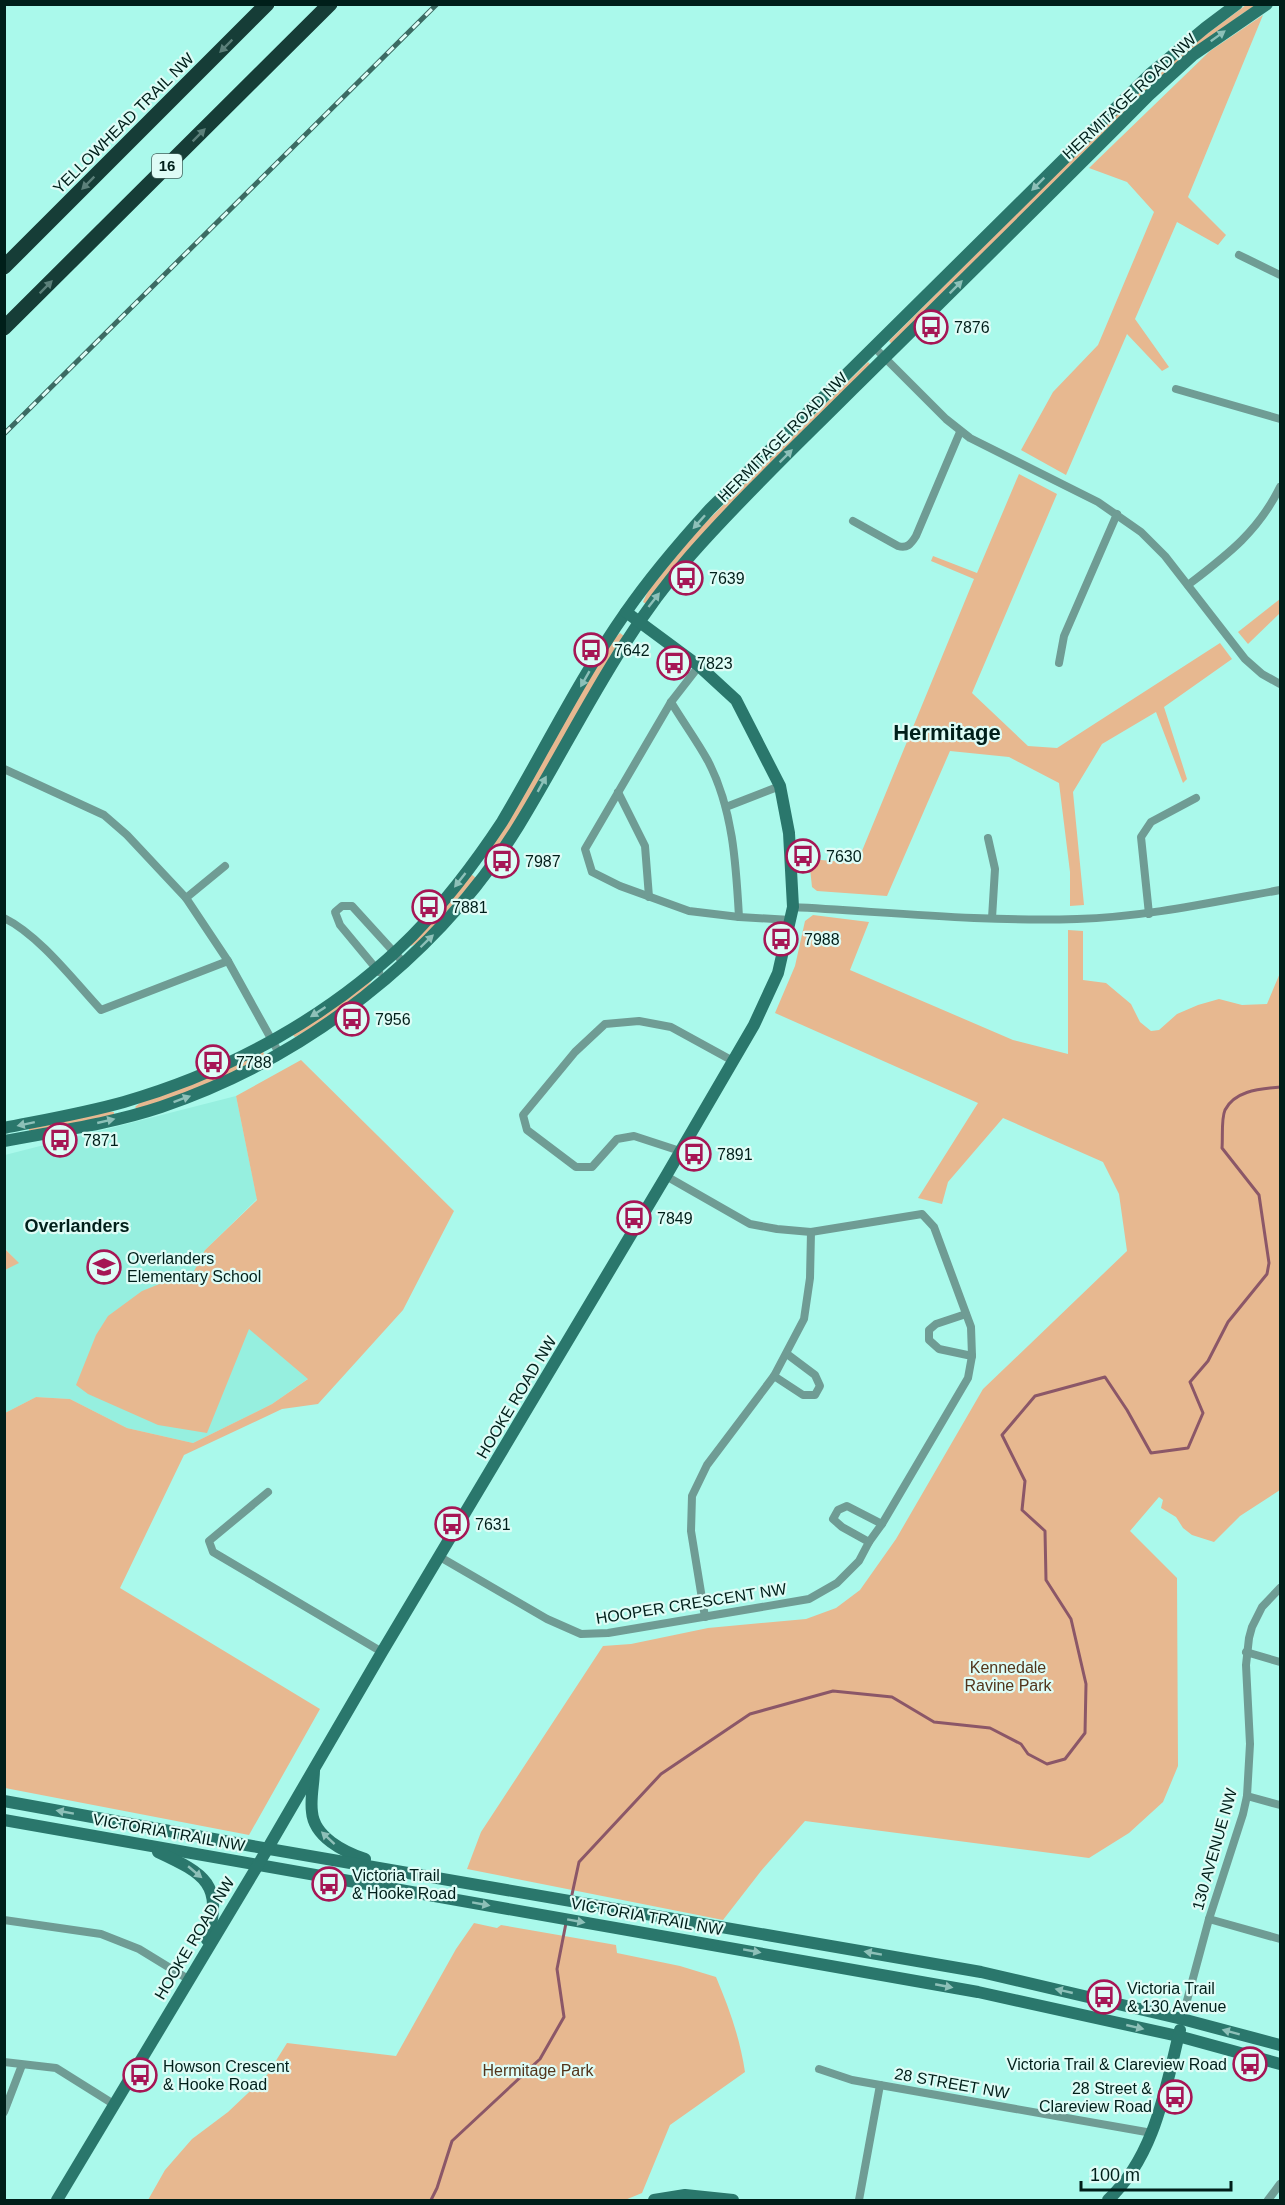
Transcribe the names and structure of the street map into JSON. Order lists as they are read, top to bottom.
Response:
{
  "streets": {
    "highway": ["YELLOWHEAD TRAIL NW", "16"],
    "street": [
      "HERMITAGE ROAD NW",
      "HOOKE ROAD NW",
      "HOOPER CRESCENT NW",
      "VICTORIA TRAIL NW",
      "130 AVENUE NW",
      "28 STREET NW"
    ]
  },
  "crossings": [
    ["HERMITAGE ROAD NW", "HOOKE ROAD NW"],
    ["HOOKE ROAD NW", "HOOPER CRESCENT NW"],
    ["HOOKE ROAD NW", "VICTORIA TRAIL NW"],
    ["VICTORIA TRAIL NW", "130 AVENUE NW"]
  ],
  "districts": ["Hermitage", "Overlanders"],
  "parks": ["Kennedale Ravine Park", "Hermitage Park"],
  "places": {
    "bus stop": [
      "7876",
      "7639",
      "7642",
      "7823",
      "7630",
      "7987",
      "7881",
      "7988",
      "7956",
      "7788",
      "7871",
      "7891",
      "7849",
      "7631",
      "Victoria Trail & Hooke Road",
      "Victoria Trail & 130 Avenue",
      "Victoria Trail & Clareview Road",
      "Howson Crescent & Hooke Road",
      "28 Street & Clareview Road"
    ],
    "school or university": ["Overlanders Elementary School"]
  },
  "scale_bar": "100 m"
}
